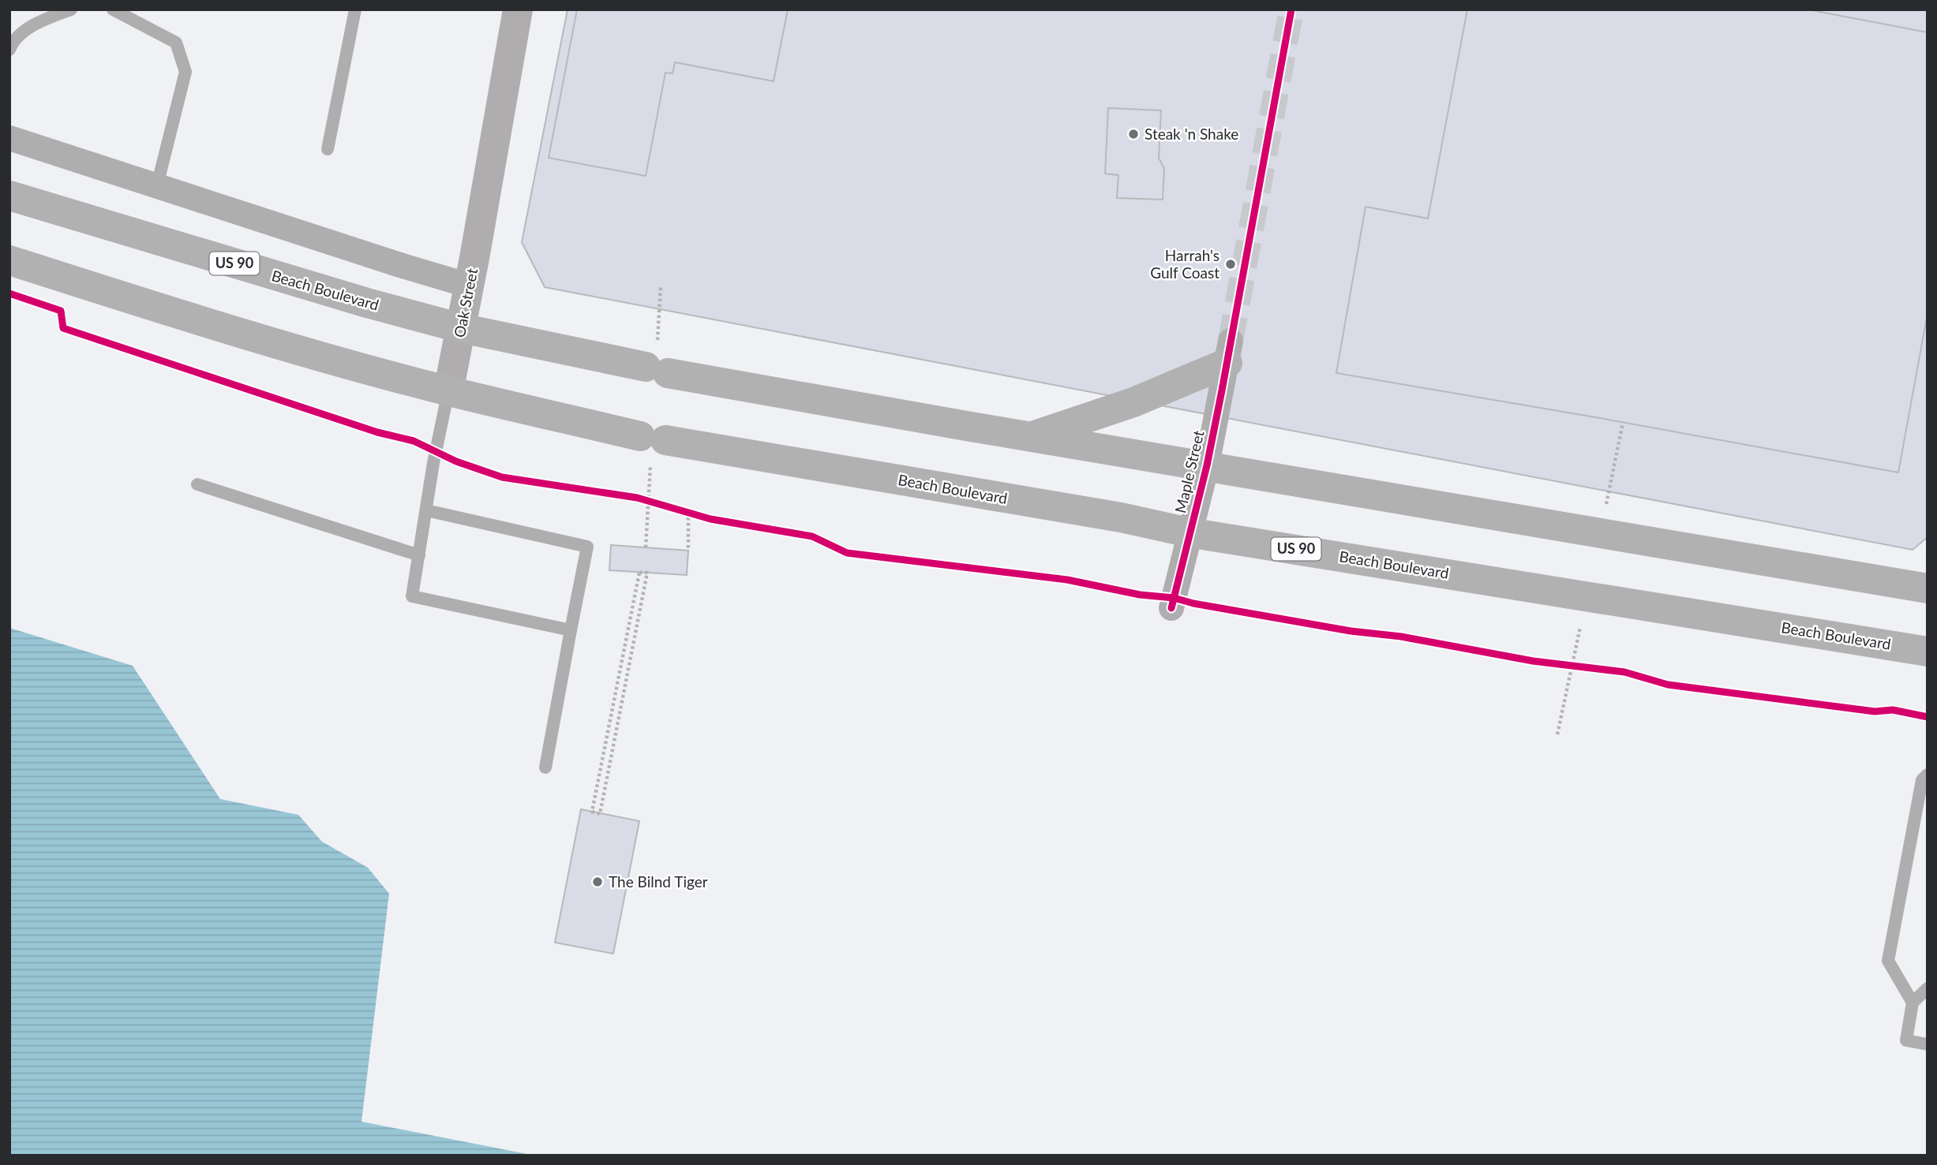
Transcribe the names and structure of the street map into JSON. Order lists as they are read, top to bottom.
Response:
{
  "streets": {
    "main road": ["US 90", "Beach Boulevard", "Oak Street"],
    "street": ["Maple Street"]
  },
  "crossings": [
    ["Beach Boulevard", "Oak Street"],
    ["Beach Boulevard", "Maple Street"]
  ],
  "places": ["Steak 'n Shake", "Harrah's Gulf Coast", "The Bilnd Tiger"]
}
